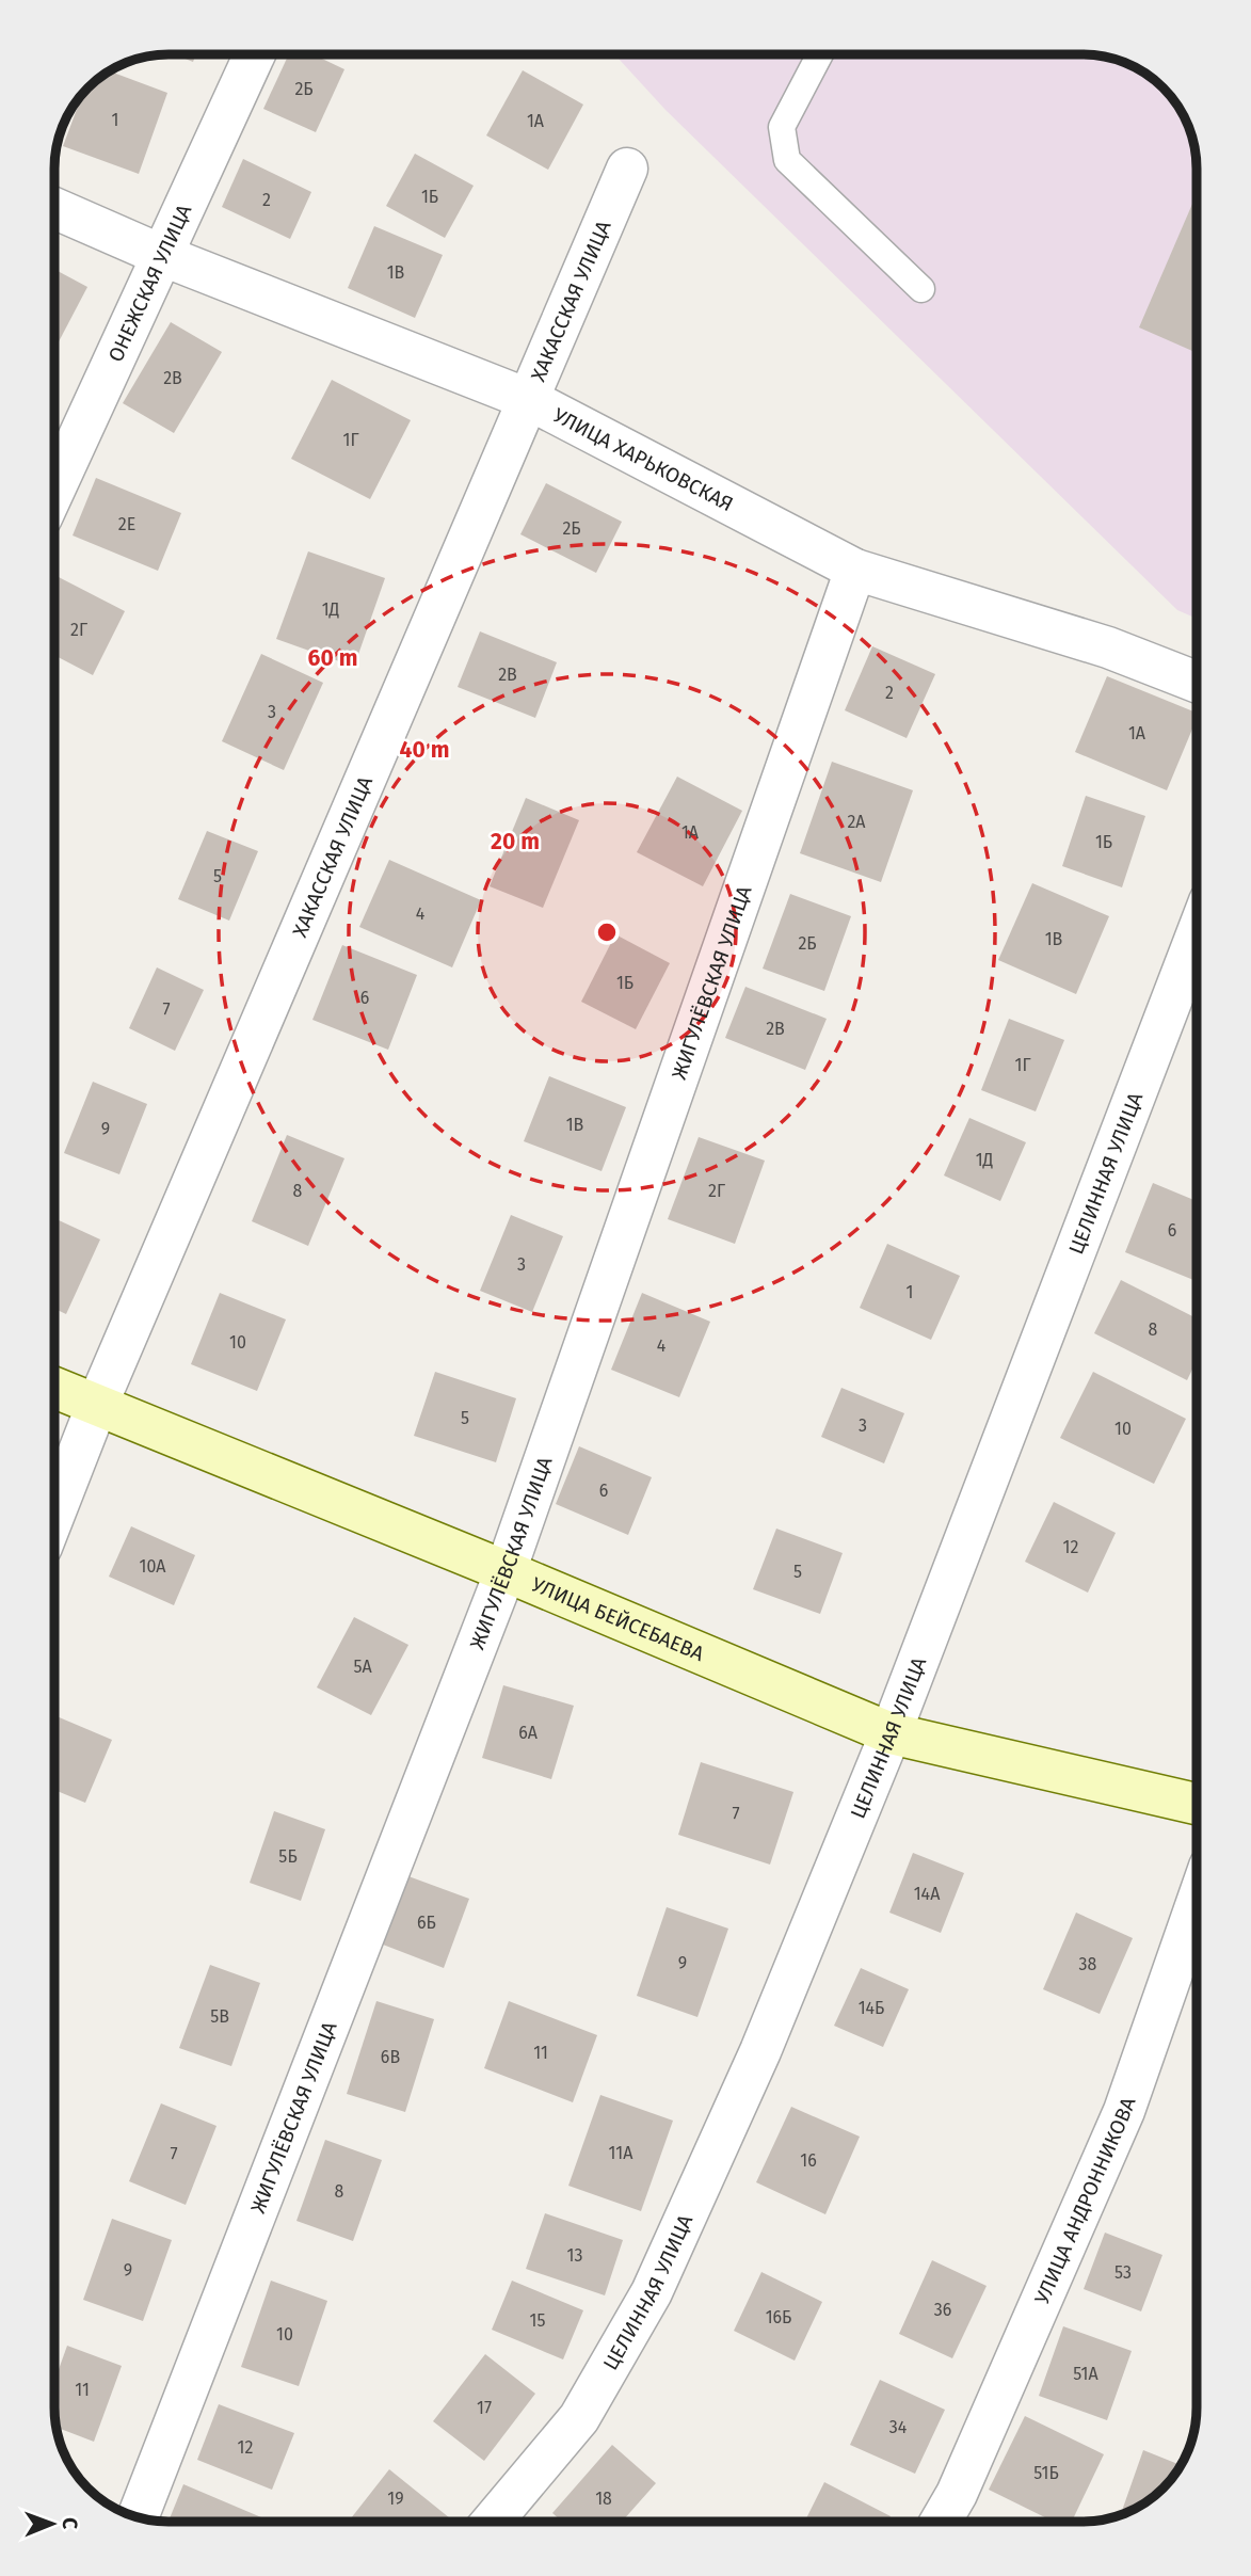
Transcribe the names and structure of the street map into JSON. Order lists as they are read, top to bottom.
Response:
{
  "streets": {
    "street": [
      "ОНЕЖСКАЯ УЛИЦА",
      "ХАКАССКАЯ УЛИЦА",
      "УЛИЦА ХАРЬКОВСКАЯ",
      "ЖИГУЛЁВСКАЯ УЛИЦА",
      "ЦЕЛИННАЯ УЛИЦА",
      "УЛИЦА БЕЙСЕБАЕВА",
      "УЛИЦА АНДРОННИКОВА"
    ]
  },
  "crossings": [
    ["ОНЕЖСКАЯ УЛИЦА", "УЛИЦА ХАРЬКОВСКАЯ"],
    ["ХАКАССКАЯ УЛИЦА", "УЛИЦА ХАРЬКОВСКАЯ"],
    ["ХАКАССКАЯ УЛИЦА", "УЛИЦА БЕЙСЕБАЕВА"],
    ["УЛИЦА ХАРЬКОВСКАЯ", "ЖИГУЛЁВСКАЯ УЛИЦА"],
    ["ЖИГУЛЁВСКАЯ УЛИЦА", "УЛИЦА БЕЙСЕБАЕВА"],
    ["ЦЕЛИННАЯ УЛИЦА", "УЛИЦА БЕЙСЕБАЕВА"]
  ],
  "house_numbers": [
    "2Б",
    "1",
    "1А",
    "1Б",
    "2",
    "1В",
    "2В",
    "1Г",
    "2Е",
    "2Б",
    "1Д",
    "2Г",
    "2В",
    "2",
    "3",
    "1А",
    "2А",
    "1А",
    "1Б",
    "5",
    "4",
    "1В",
    "2Б",
    "1Б",
    "6",
    "7",
    "2В",
    "1Г",
    "1В",
    "9",
    "1Д",
    "8",
    "2Г",
    "6",
    "3",
    "1",
    "8",
    "10",
    "4",
    "5",
    "3",
    "10",
    "6",
    "12",
    "10А",
    "5",
    "5А",
    "6А",
    "7",
    "5Б",
    "14А",
    "6Б",
    "9",
    "38",
    "14Б",
    "5В",
    "11",
    "6В",
    "11А",
    "7",
    "16",
    "8",
    "13",
    "9",
    "53",
    "36",
    "16Б",
    "15",
    "10",
    "51А",
    "11",
    "17",
    "34",
    "12",
    "51Б",
    "19",
    "18"
  ],
  "north": "right",
  "rings": ["60 m", "40 m", "20 m"]
}
